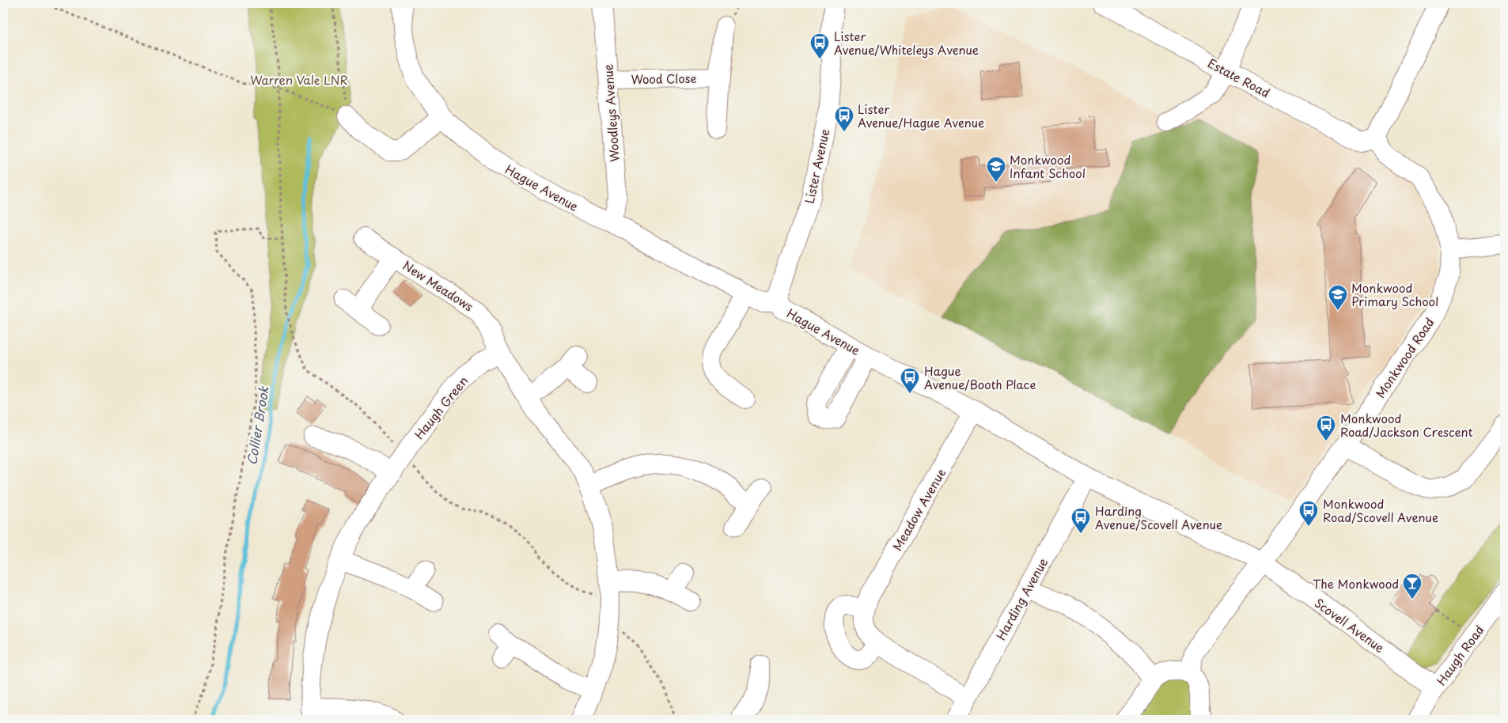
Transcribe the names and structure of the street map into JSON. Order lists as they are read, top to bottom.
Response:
{
  "streets": {
    "street": [
      "Estate Road",
      "Wood Close",
      "Woodleys Avenue",
      "Lister Avenue",
      "Hague Avenue",
      "New Meadows",
      "Monkwood Road",
      "Haugh Green",
      "Meadow Avenue",
      "Harding Avenue",
      "Scovell Avenue",
      "Haugh Road"
    ]
  },
  "crossings": [
    ["Estate Road", "Monkwood Road"],
    ["Wood Close", "Woodleys Avenue"],
    ["Woodleys Avenue", "Hague Avenue"],
    ["Lister Avenue", "Hague Avenue"],
    ["Hague Avenue", "Monkwood Road"],
    ["Hague Avenue", "Meadow Avenue"],
    ["Hague Avenue", "Harding Avenue"],
    ["Hague Avenue", "Scovell Avenue"],
    ["New Meadows", "Haugh Green"],
    ["Monkwood Road", "Scovell Avenue"],
    ["Meadow Avenue", "Harding Avenue"],
    ["Scovell Avenue", "Haugh Road"]
  ],
  "water": ["Collier Brook"],
  "parks": ["Warren Vale LNR"],
  "places": {
    "bus stop": [
      "Lister Avenue/Whiteleys Avenue",
      "Lister Avenue/Hague Avenue",
      "Hague Avenue/Booth Place",
      "Monkwood Road/Jackson Crescent",
      "Monkwood Road/Scovell Avenue",
      "Harding Avenue/Scovell Avenue"
    ],
    "school or university": ["Monkwood Infant School", "Monkwood Primary School"],
    "bar": ["The Monkwood"]
  }
}
